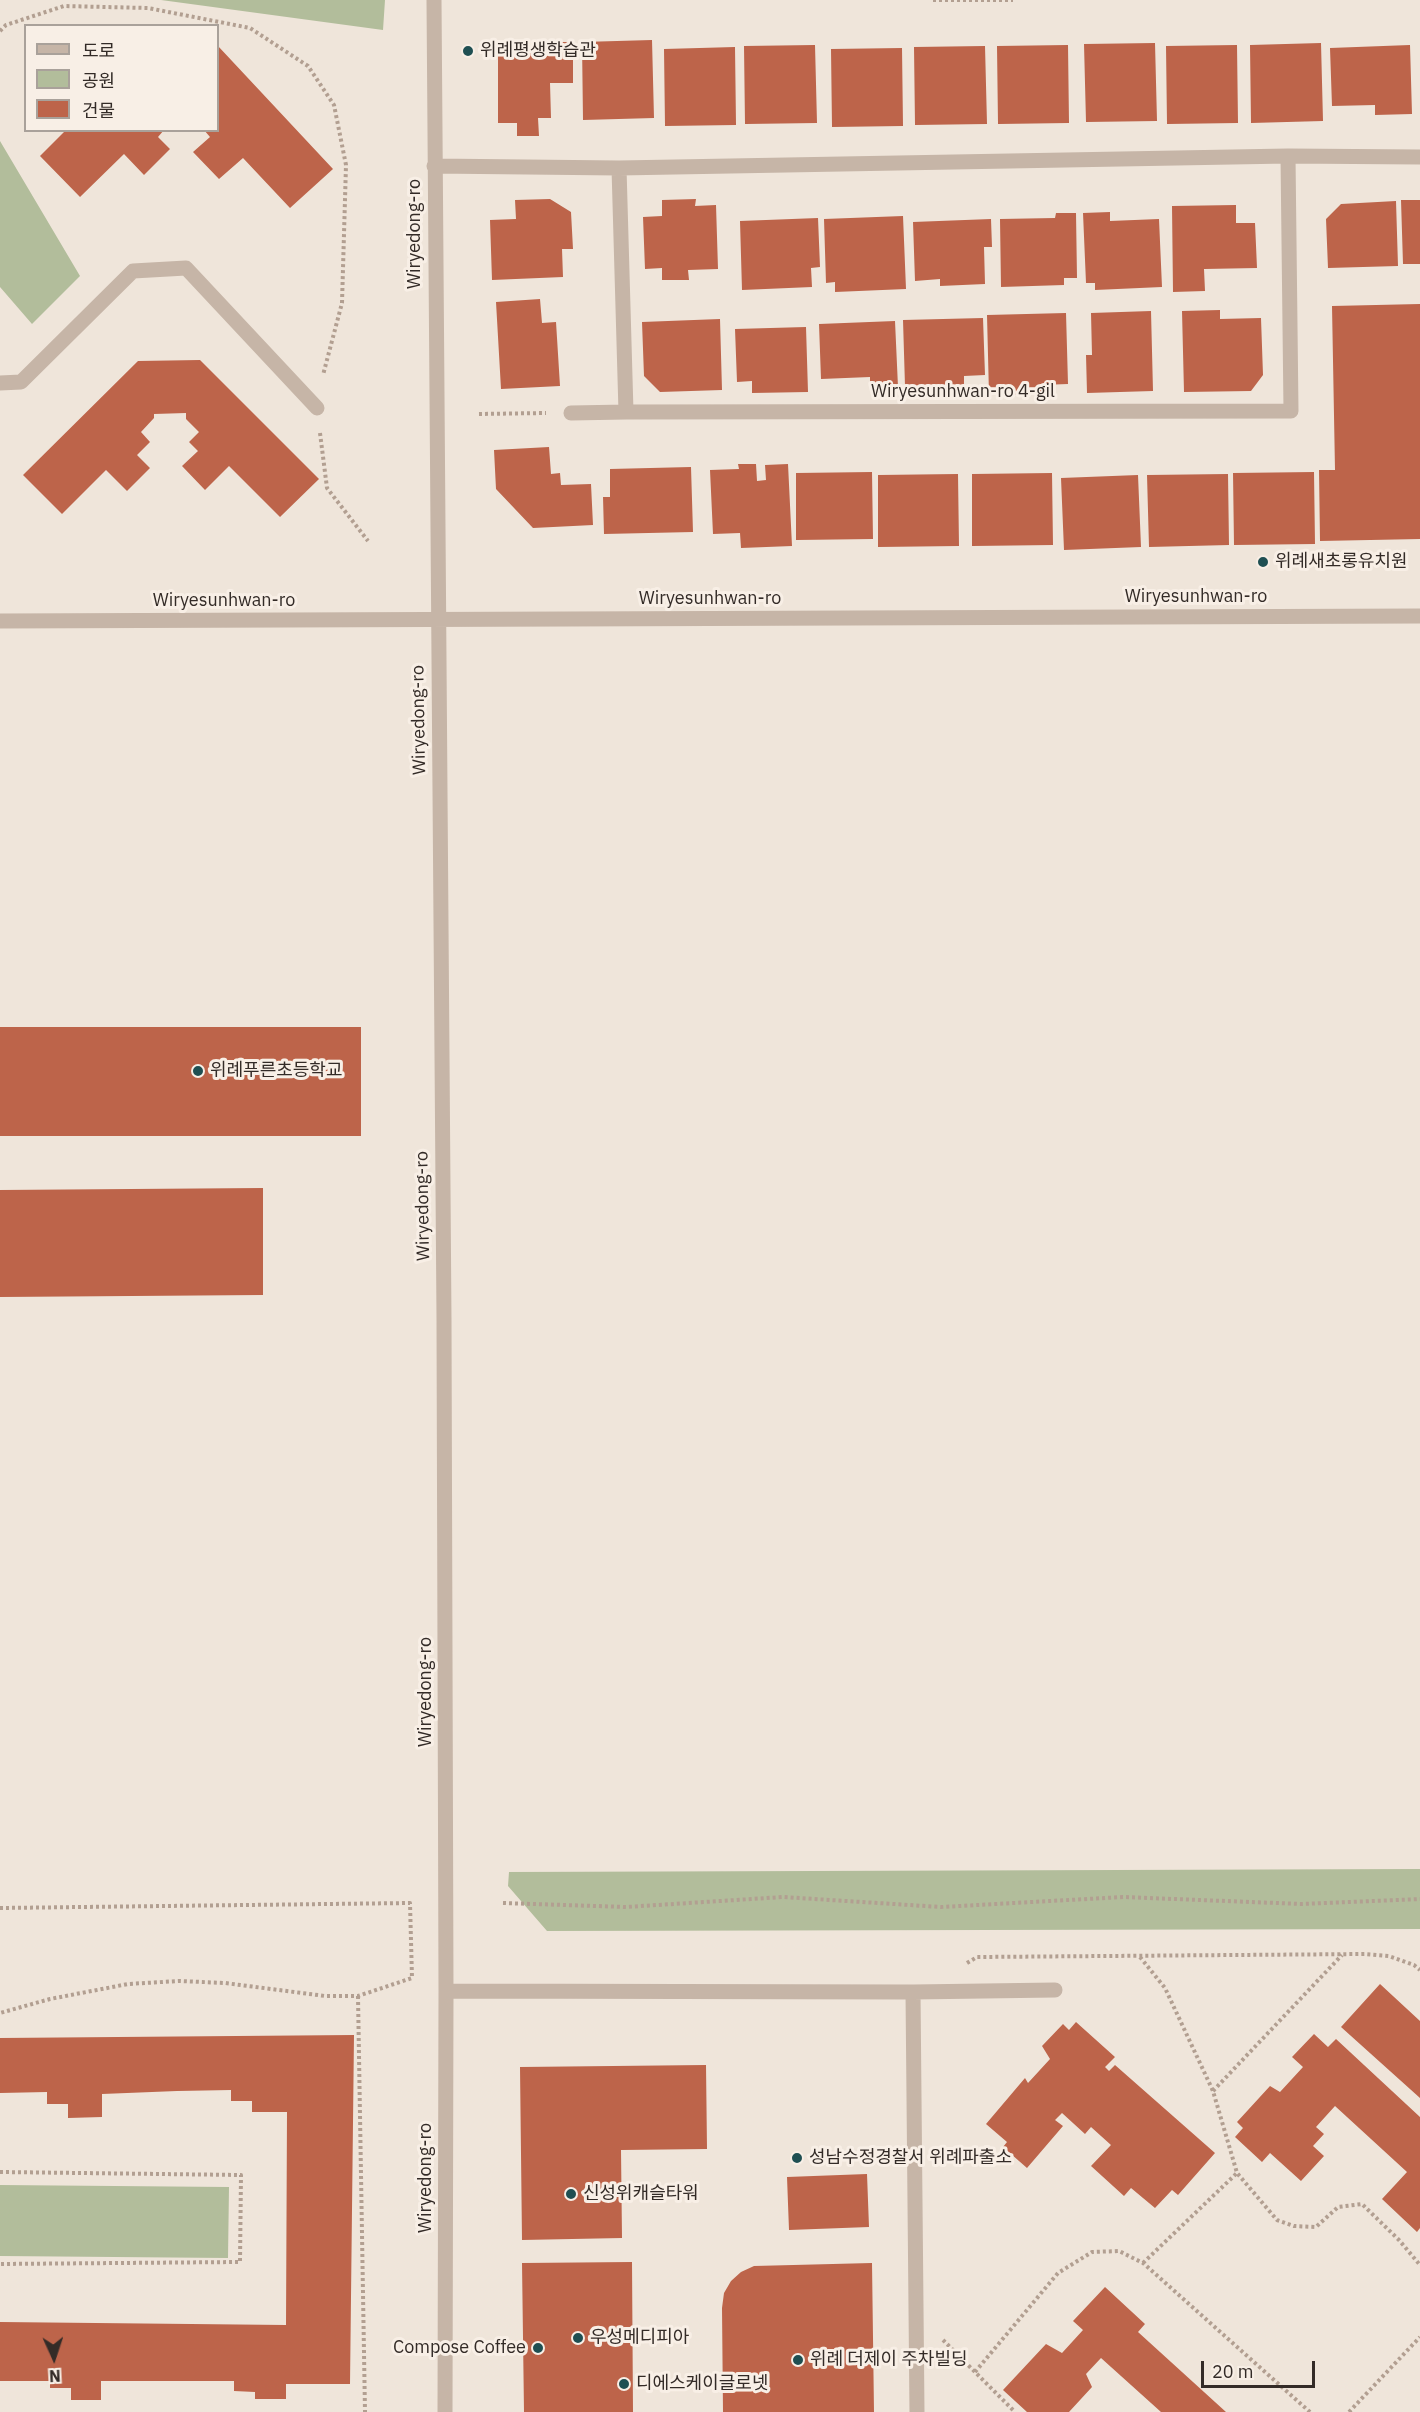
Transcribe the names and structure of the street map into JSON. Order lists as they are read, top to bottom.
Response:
{
  "streets": {
    "street": ["Wiryedong-ro", "Wiryesunhwan-ro 4-gil", "Wiryesunhwan-ro"]
  },
  "crossings": [
    ["Wiryedong-ro", "Wiryesunhwan-ro"]
  ],
  "places": [
    "위례평생학습관",
    "위례새초롱유치원",
    "위례푸른초등학교",
    "성남수정경찰서 위례파출소",
    "신성위캐슬타워",
    "우성메디피아",
    "Compose Coffee",
    "위례 더제이 주차빌딩",
    "디에스케이글로넷"
  ],
  "legend": ["도로", "공원", "건물"],
  "scale_bar": "20 m",
  "north": "bottom"
}
